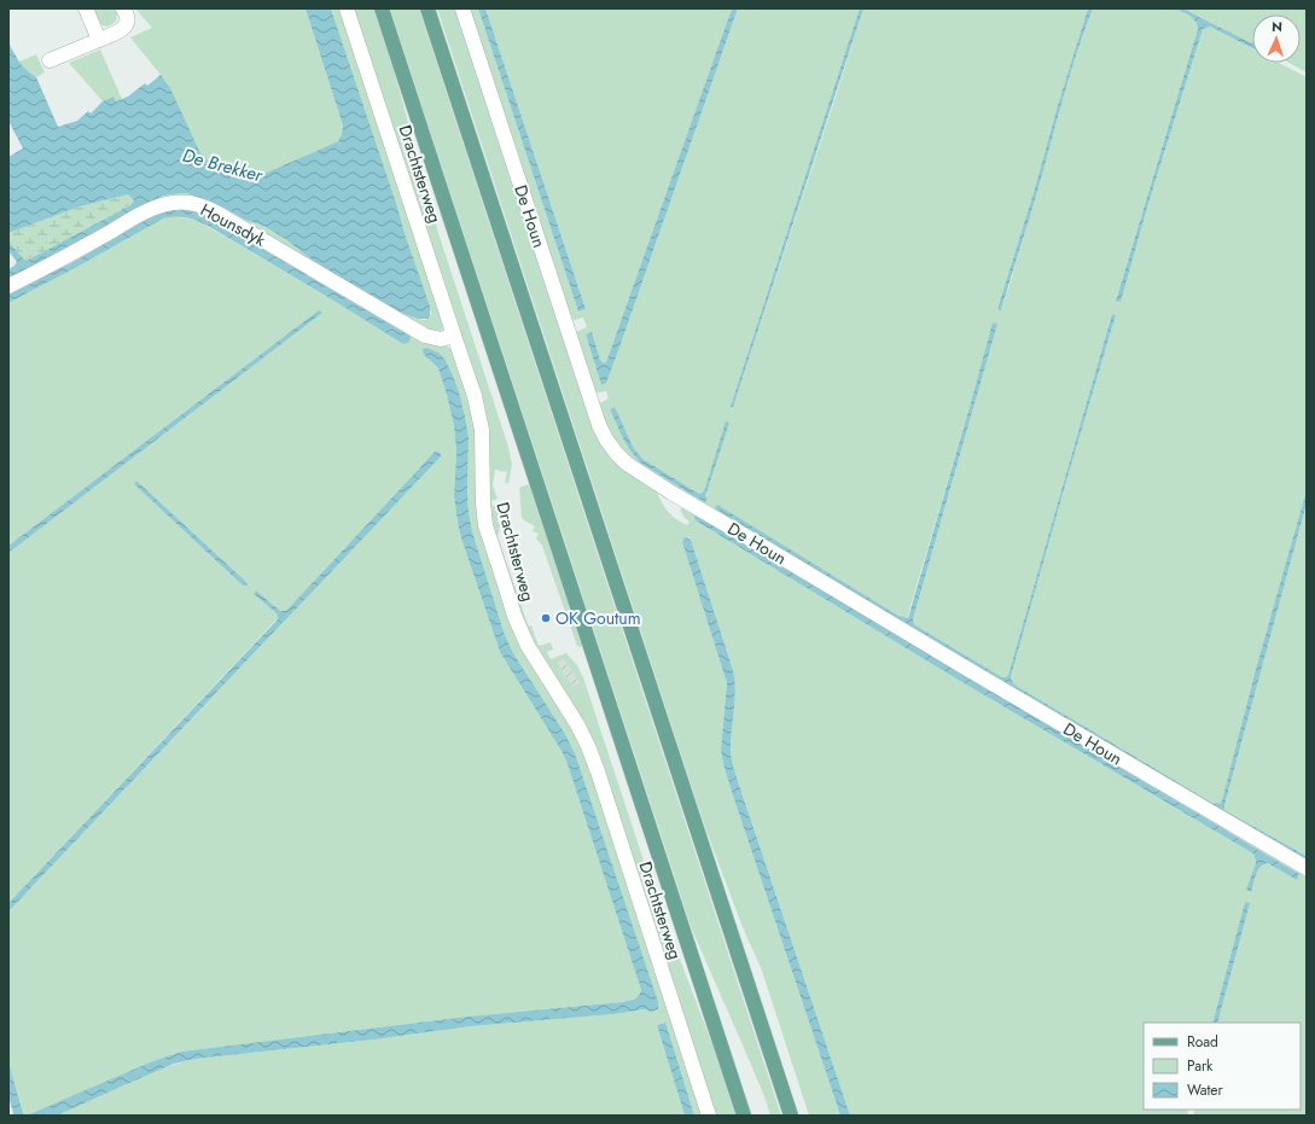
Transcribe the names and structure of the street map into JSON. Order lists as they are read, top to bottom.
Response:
{
  "streets": {
    "main road": ["Drachtsterweg"],
    "street": ["De Houn", "Hounsdyk"]
  },
  "crossings": [
    ["Drachtsterweg", "Hounsdyk"]
  ],
  "water": ["De Brekker"],
  "places": ["OK Goutum"],
  "legend": ["Road", "Park", "Water"],
  "north": "top"
}
